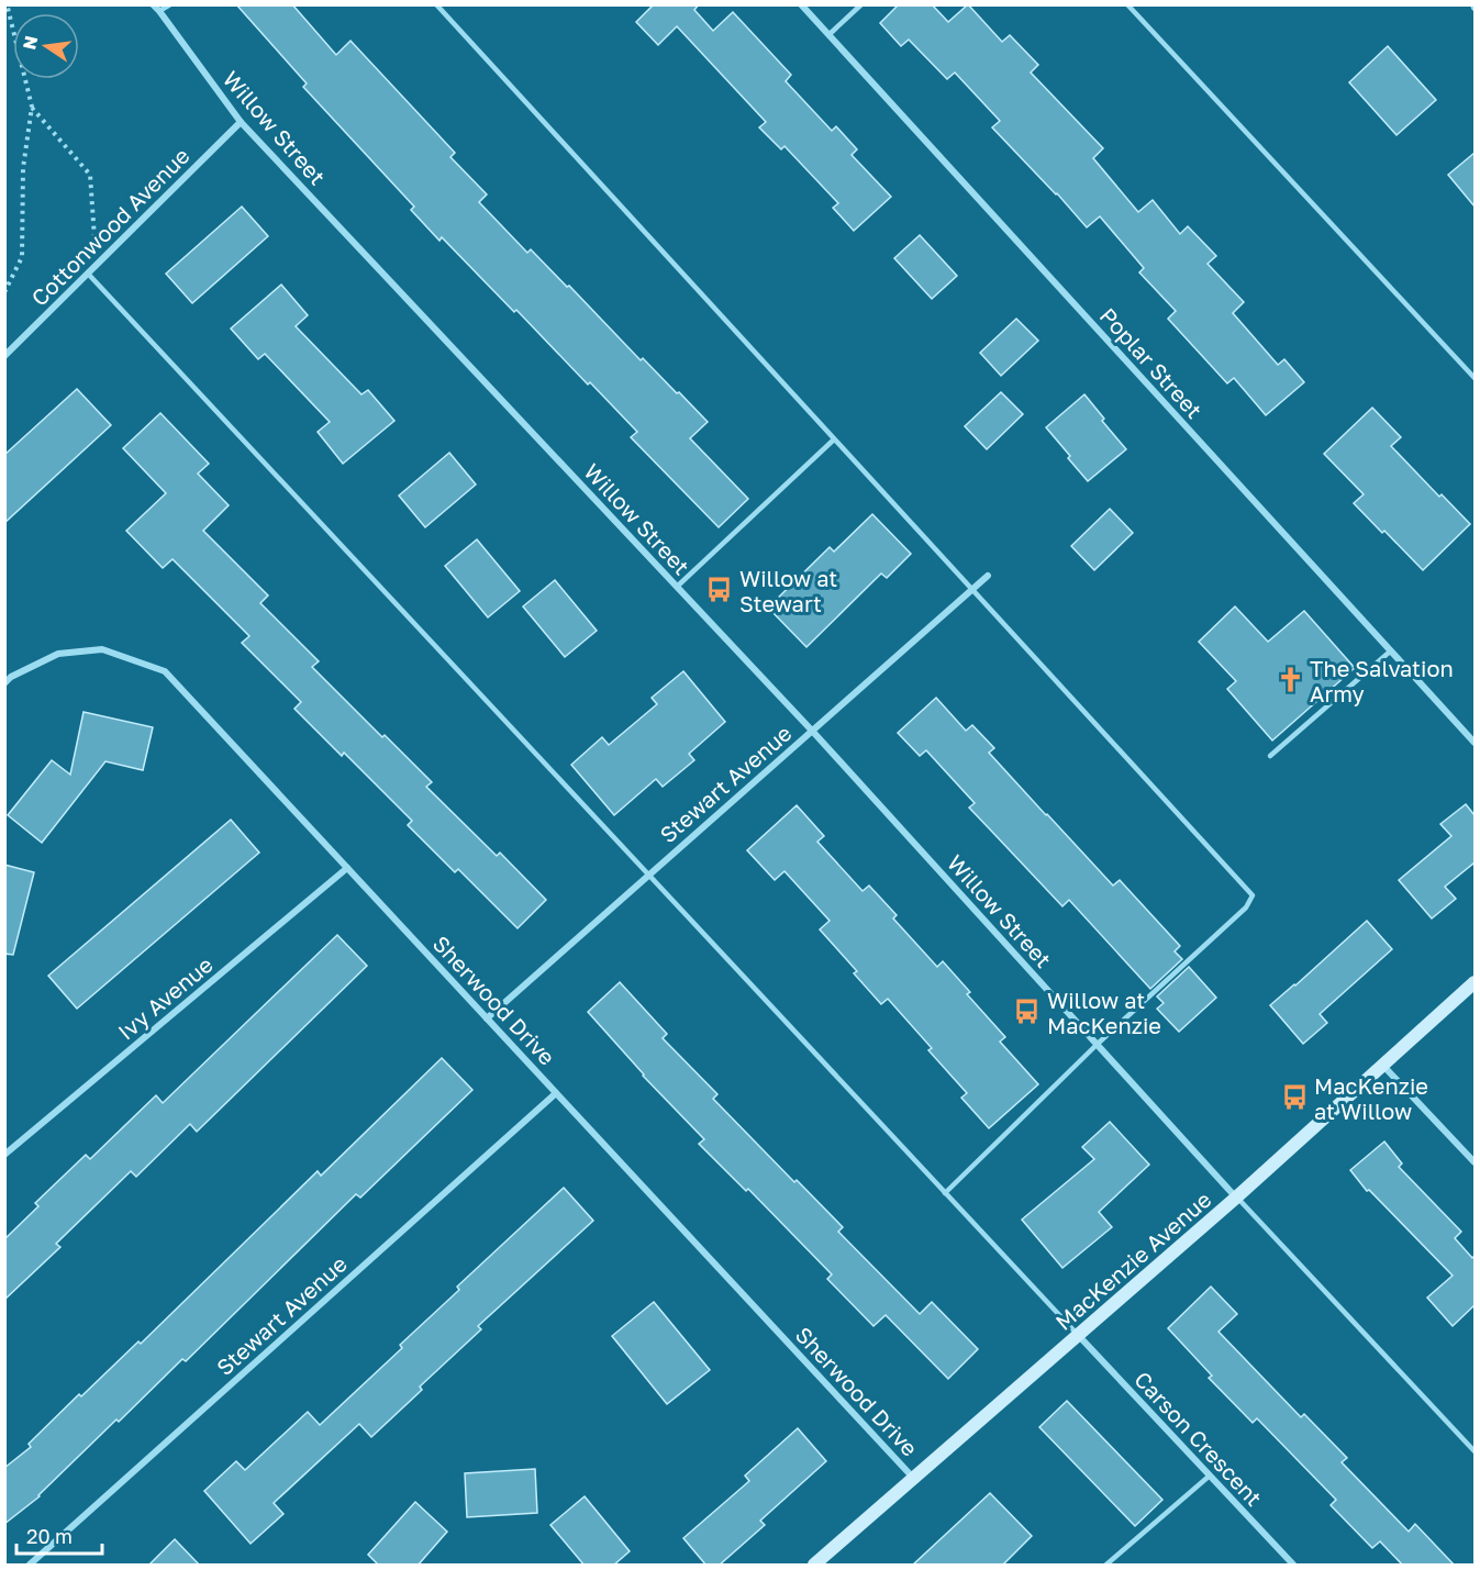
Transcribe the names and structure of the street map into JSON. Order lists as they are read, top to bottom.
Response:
{
  "streets": {
    "street": [
      "Willow Street",
      "Cottonwood Avenue",
      "Poplar Street",
      "Stewart Avenue",
      "Ivy Avenue",
      "Sherwood Drive",
      "MacKenzie Avenue",
      "Carson Crescent"
    ]
  },
  "crossings": [
    ["Willow Street", "Cottonwood Avenue"],
    ["Willow Street", "Stewart Avenue"],
    ["Willow Street", "MacKenzie Avenue"],
    ["Stewart Avenue", "Sherwood Drive"],
    ["Ivy Avenue", "Sherwood Drive"],
    ["Sherwood Drive", "MacKenzie Avenue"],
    ["MacKenzie Avenue", "Carson Crescent"]
  ],
  "places": {
    "bus stop": ["Willow at Stewart", "Willow at MacKenzie", "MacKenzie at Willow"],
    "church": ["The Salvation Army"]
  },
  "scale_bar": "20 m",
  "north": "left"
}
